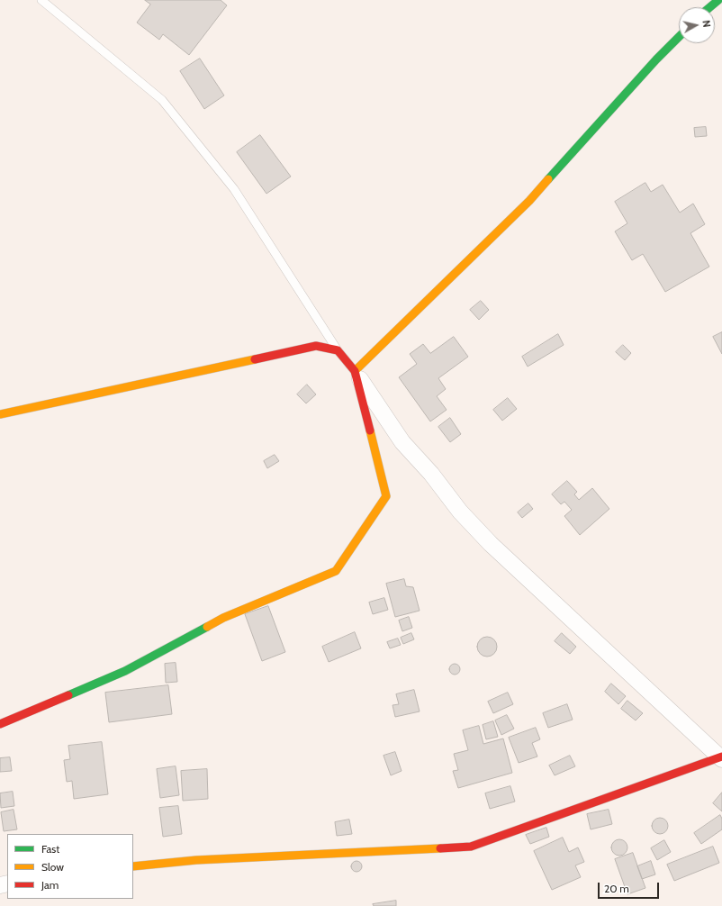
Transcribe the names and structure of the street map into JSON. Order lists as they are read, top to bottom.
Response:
{
  "legend": ["Fast", "Slow", "Jam"],
  "scale_bar": "20 m",
  "north": "right"
}
